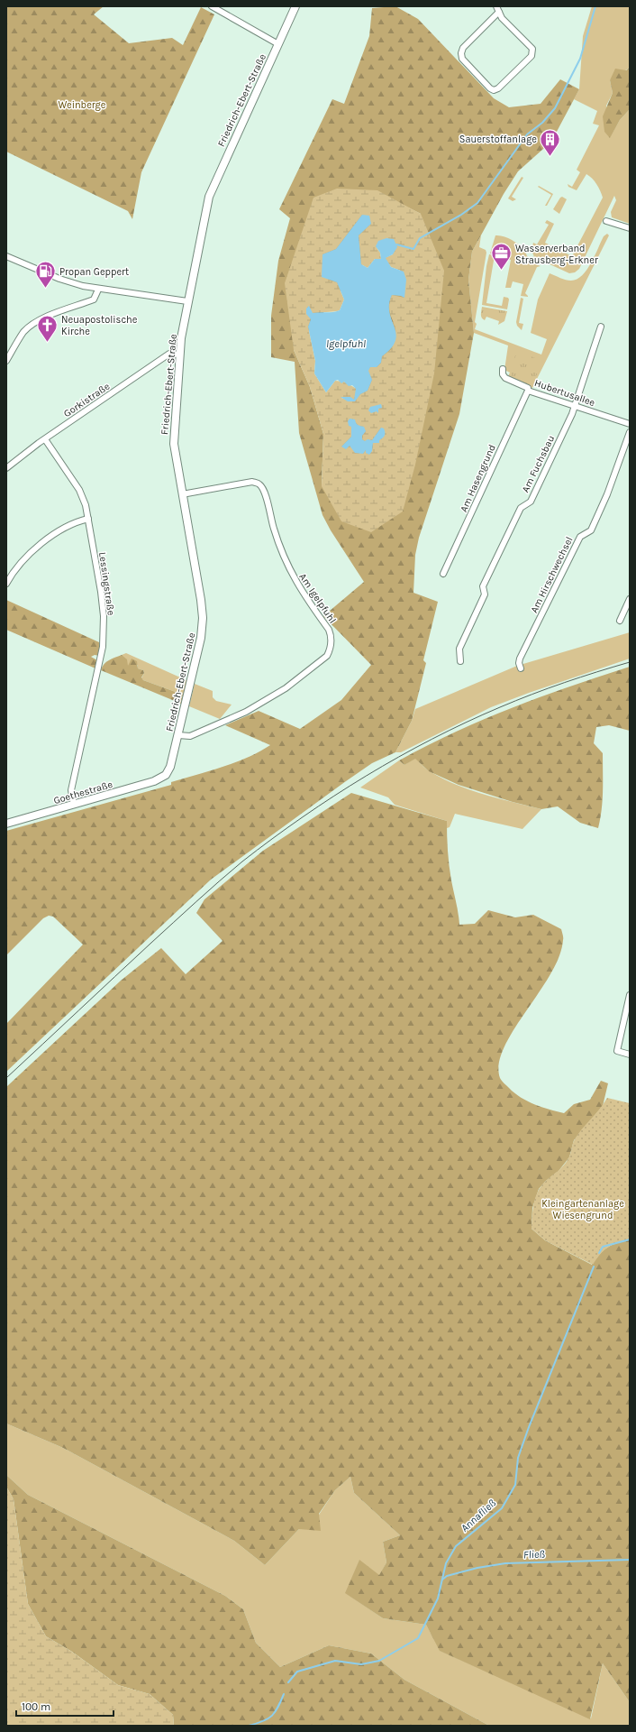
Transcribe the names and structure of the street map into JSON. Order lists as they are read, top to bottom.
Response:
{
  "streets": {
    "street": [
      "Friedrich-Ebert-Straße",
      "Hubertusallee",
      "Gorkistraße",
      "Am Fuchsbau",
      "Am Hasengrund",
      "Am Hirschwechsel",
      "Lessingstraße",
      "Am Igelpfuhl",
      "Goethestraße"
    ]
  },
  "crossings": [
    ["Friedrich-Ebert-Straße", "Gorkistraße"],
    ["Friedrich-Ebert-Straße", "Am Igelpfuhl"],
    ["Friedrich-Ebert-Straße", "Goethestraße"],
    ["Hubertusallee", "Am Fuchsbau"],
    ["Hubertusallee", "Am Hasengrund"],
    ["Gorkistraße", "Lessingstraße"],
    ["Lessingstraße", "Goethestraße"]
  ],
  "water": ["Igelpfuhl", "Annafließ", "Fließ"],
  "parks": ["Weinberge", "Kleingartenanlage Wiesengrund"],
  "places": {
    "building": ["Sauerstoffanlage"],
    "office": ["Wasserverband Strausberg-Erkner"],
    "fuel station": ["Propan Geppert"],
    "church": ["Neuapostolische Kirche"]
  },
  "scale_bar": "100 m"
}
